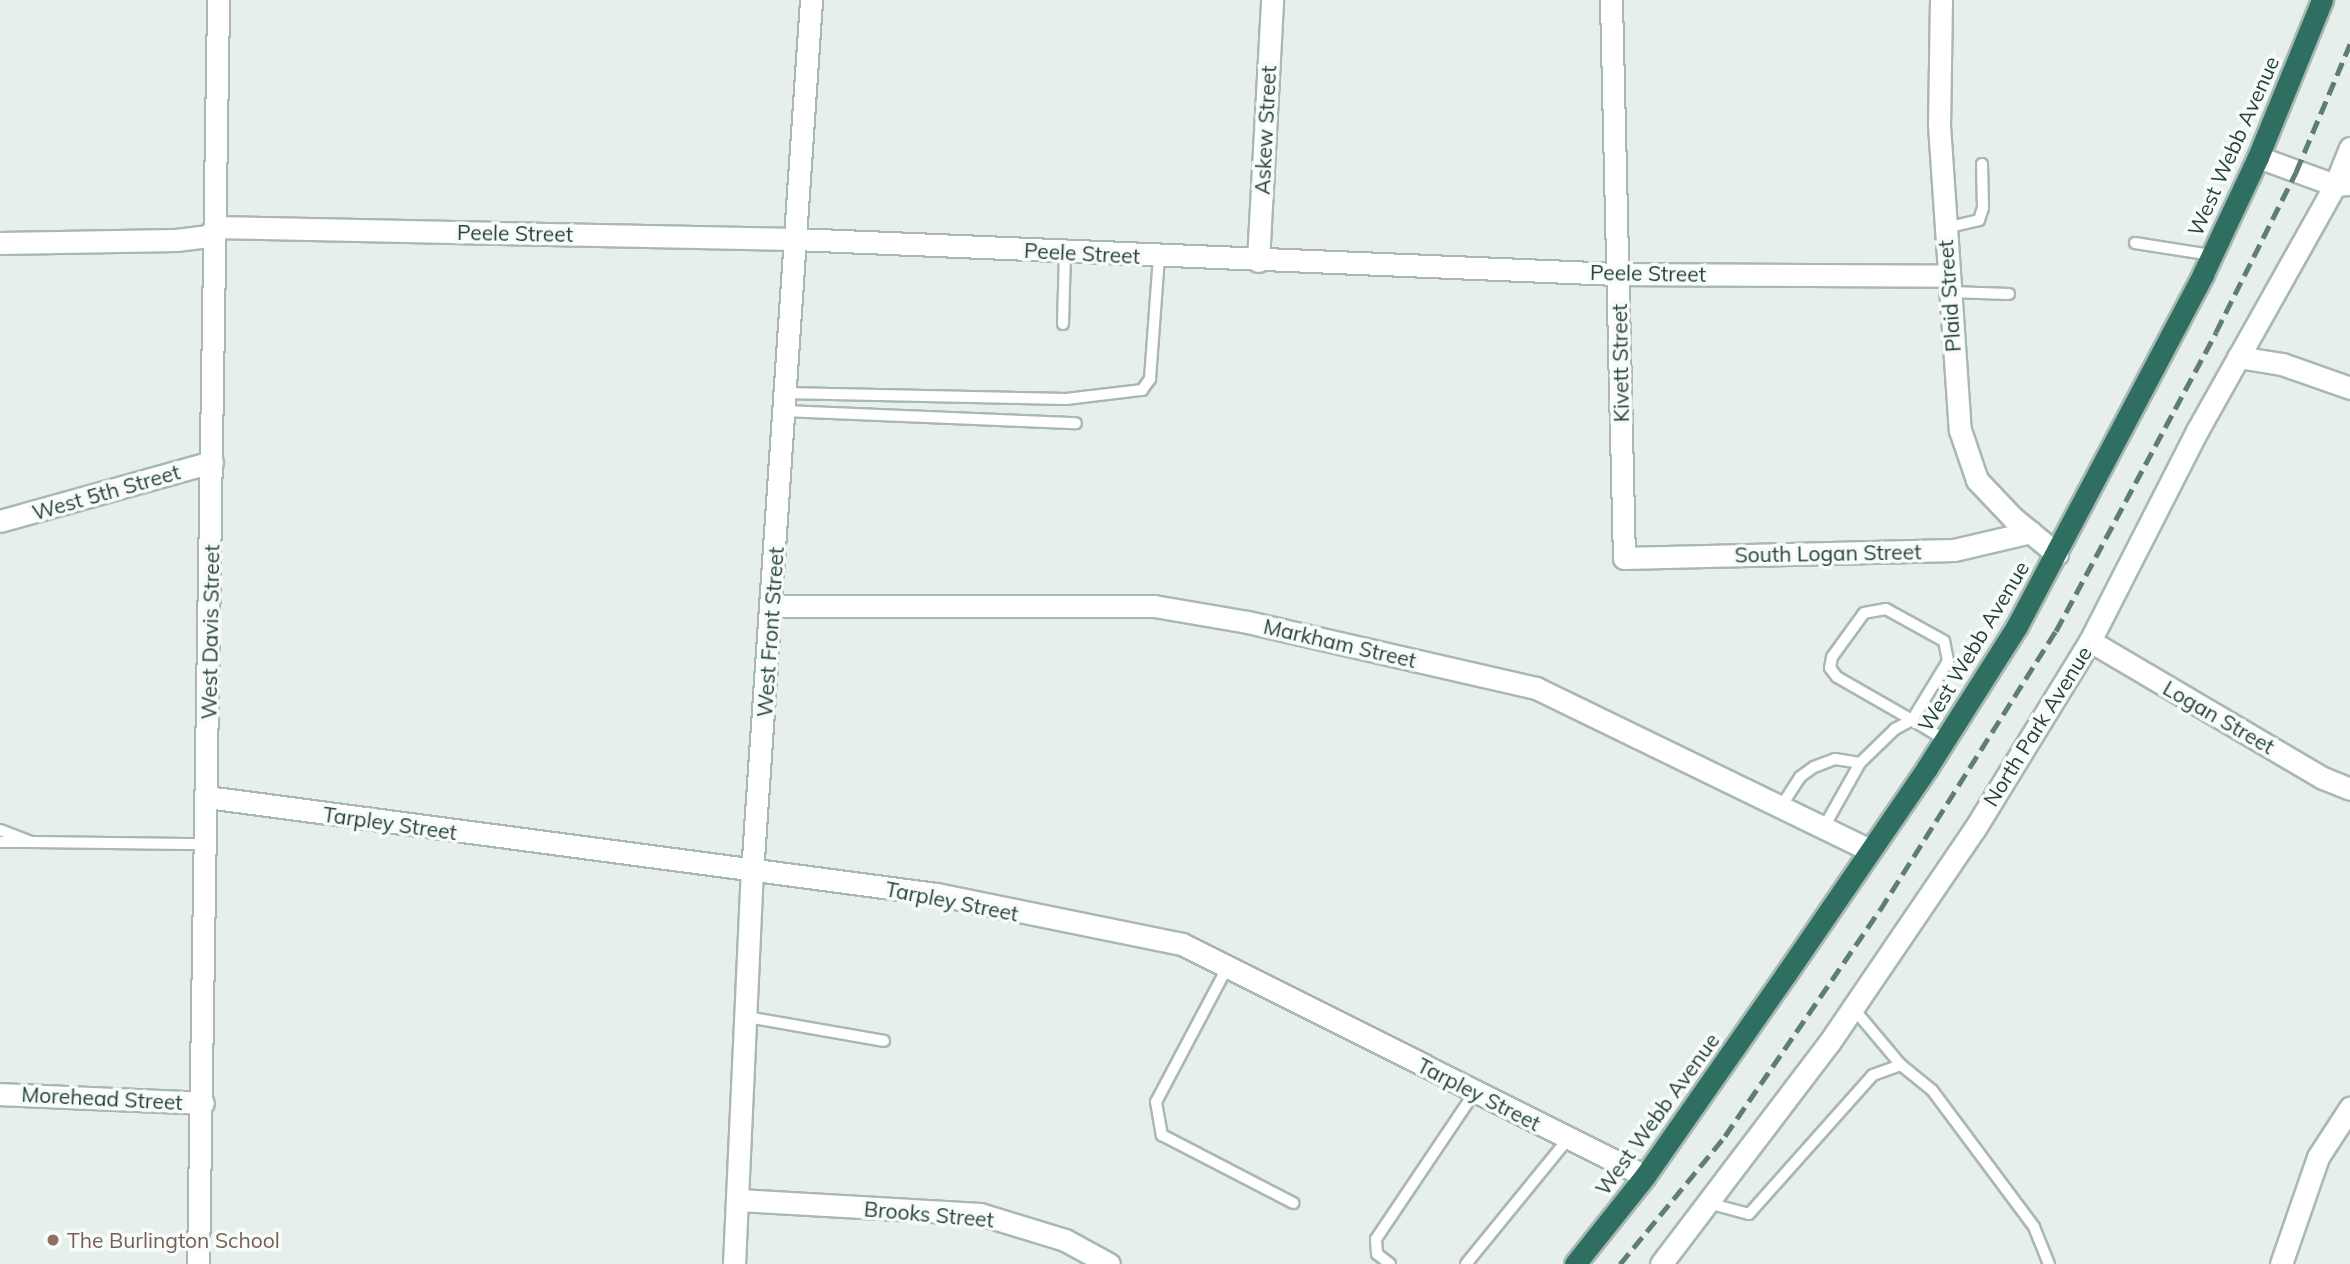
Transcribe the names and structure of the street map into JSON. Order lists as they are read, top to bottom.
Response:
{
  "streets": {
    "highway": ["West Webb Avenue"],
    "street": [
      "Askew Street",
      "Peele Street",
      "Plaid Street",
      "Kivett Street",
      "West 5th Street",
      "South Logan Street",
      "West Davis Street",
      "West Front Street",
      "Markham Street",
      "Logan Street",
      "North Park Avenue",
      "Tarpley Street",
      "Morehead Street",
      "Brooks Street"
    ]
  },
  "crossings": [
    ["Askew Street", "Peele Street"],
    ["West Webb Avenue", "Plaid Street"],
    ["West Webb Avenue", "Markham Street"],
    ["West Webb Avenue", "Tarpley Street"],
    ["Peele Street", "Plaid Street"],
    ["Peele Street", "Kivett Street"],
    ["Peele Street", "West Davis Street"],
    ["Peele Street", "West Front Street"],
    ["Plaid Street", "South Logan Street"],
    ["Kivett Street", "South Logan Street"],
    ["West 5th Street", "West Davis Street"],
    ["West Davis Street", "Tarpley Street"],
    ["West Davis Street", "Morehead Street"],
    ["West Front Street", "Markham Street"],
    ["West Front Street", "Tarpley Street"],
    ["West Front Street", "Brooks Street"],
    ["Logan Street", "North Park Avenue"]
  ],
  "places": ["The Burlington School"]
}
